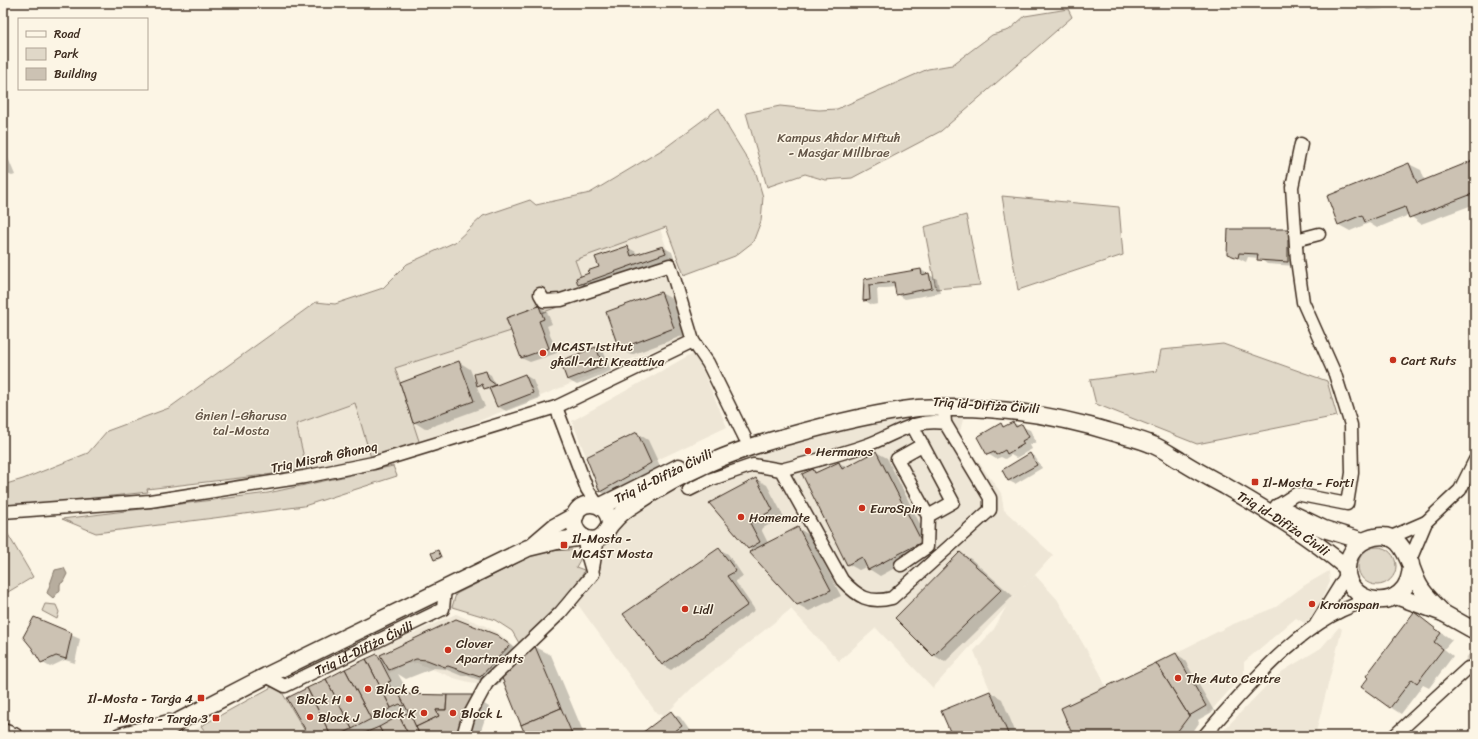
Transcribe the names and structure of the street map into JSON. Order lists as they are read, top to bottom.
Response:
{
  "streets": {
    "main road": ["Triq id-Difiża Ċivili"],
    "street": ["Triq Misraħ Għonoq"]
  },
  "parks": ["Kampus Aħdar Miftuħ - Masġar Millbrae", "Ġnien l-Għarusa tal-Mosta"],
  "places": {
    "other": [
      "MCAST Istitut għall-Arti Kreattiva",
      "Cart Ruts",
      "Hermanos",
      "EuroSpin",
      "Homemate",
      "Kronospan",
      "Lidl",
      "Clover Apartments",
      "The Auto Centre",
      "Block G",
      "Block H",
      "Block K",
      "Block L",
      "Block J"
    ],
    "transit": [
      "Il-Mosta - Forti",
      "Il-Mosta - MCAST Mosta",
      "Il-Mosta - Tarġa 4",
      "Il-Mosta - Tarġa 3"
    ]
  },
  "legend": ["Road", "Park", "Building"]
}
